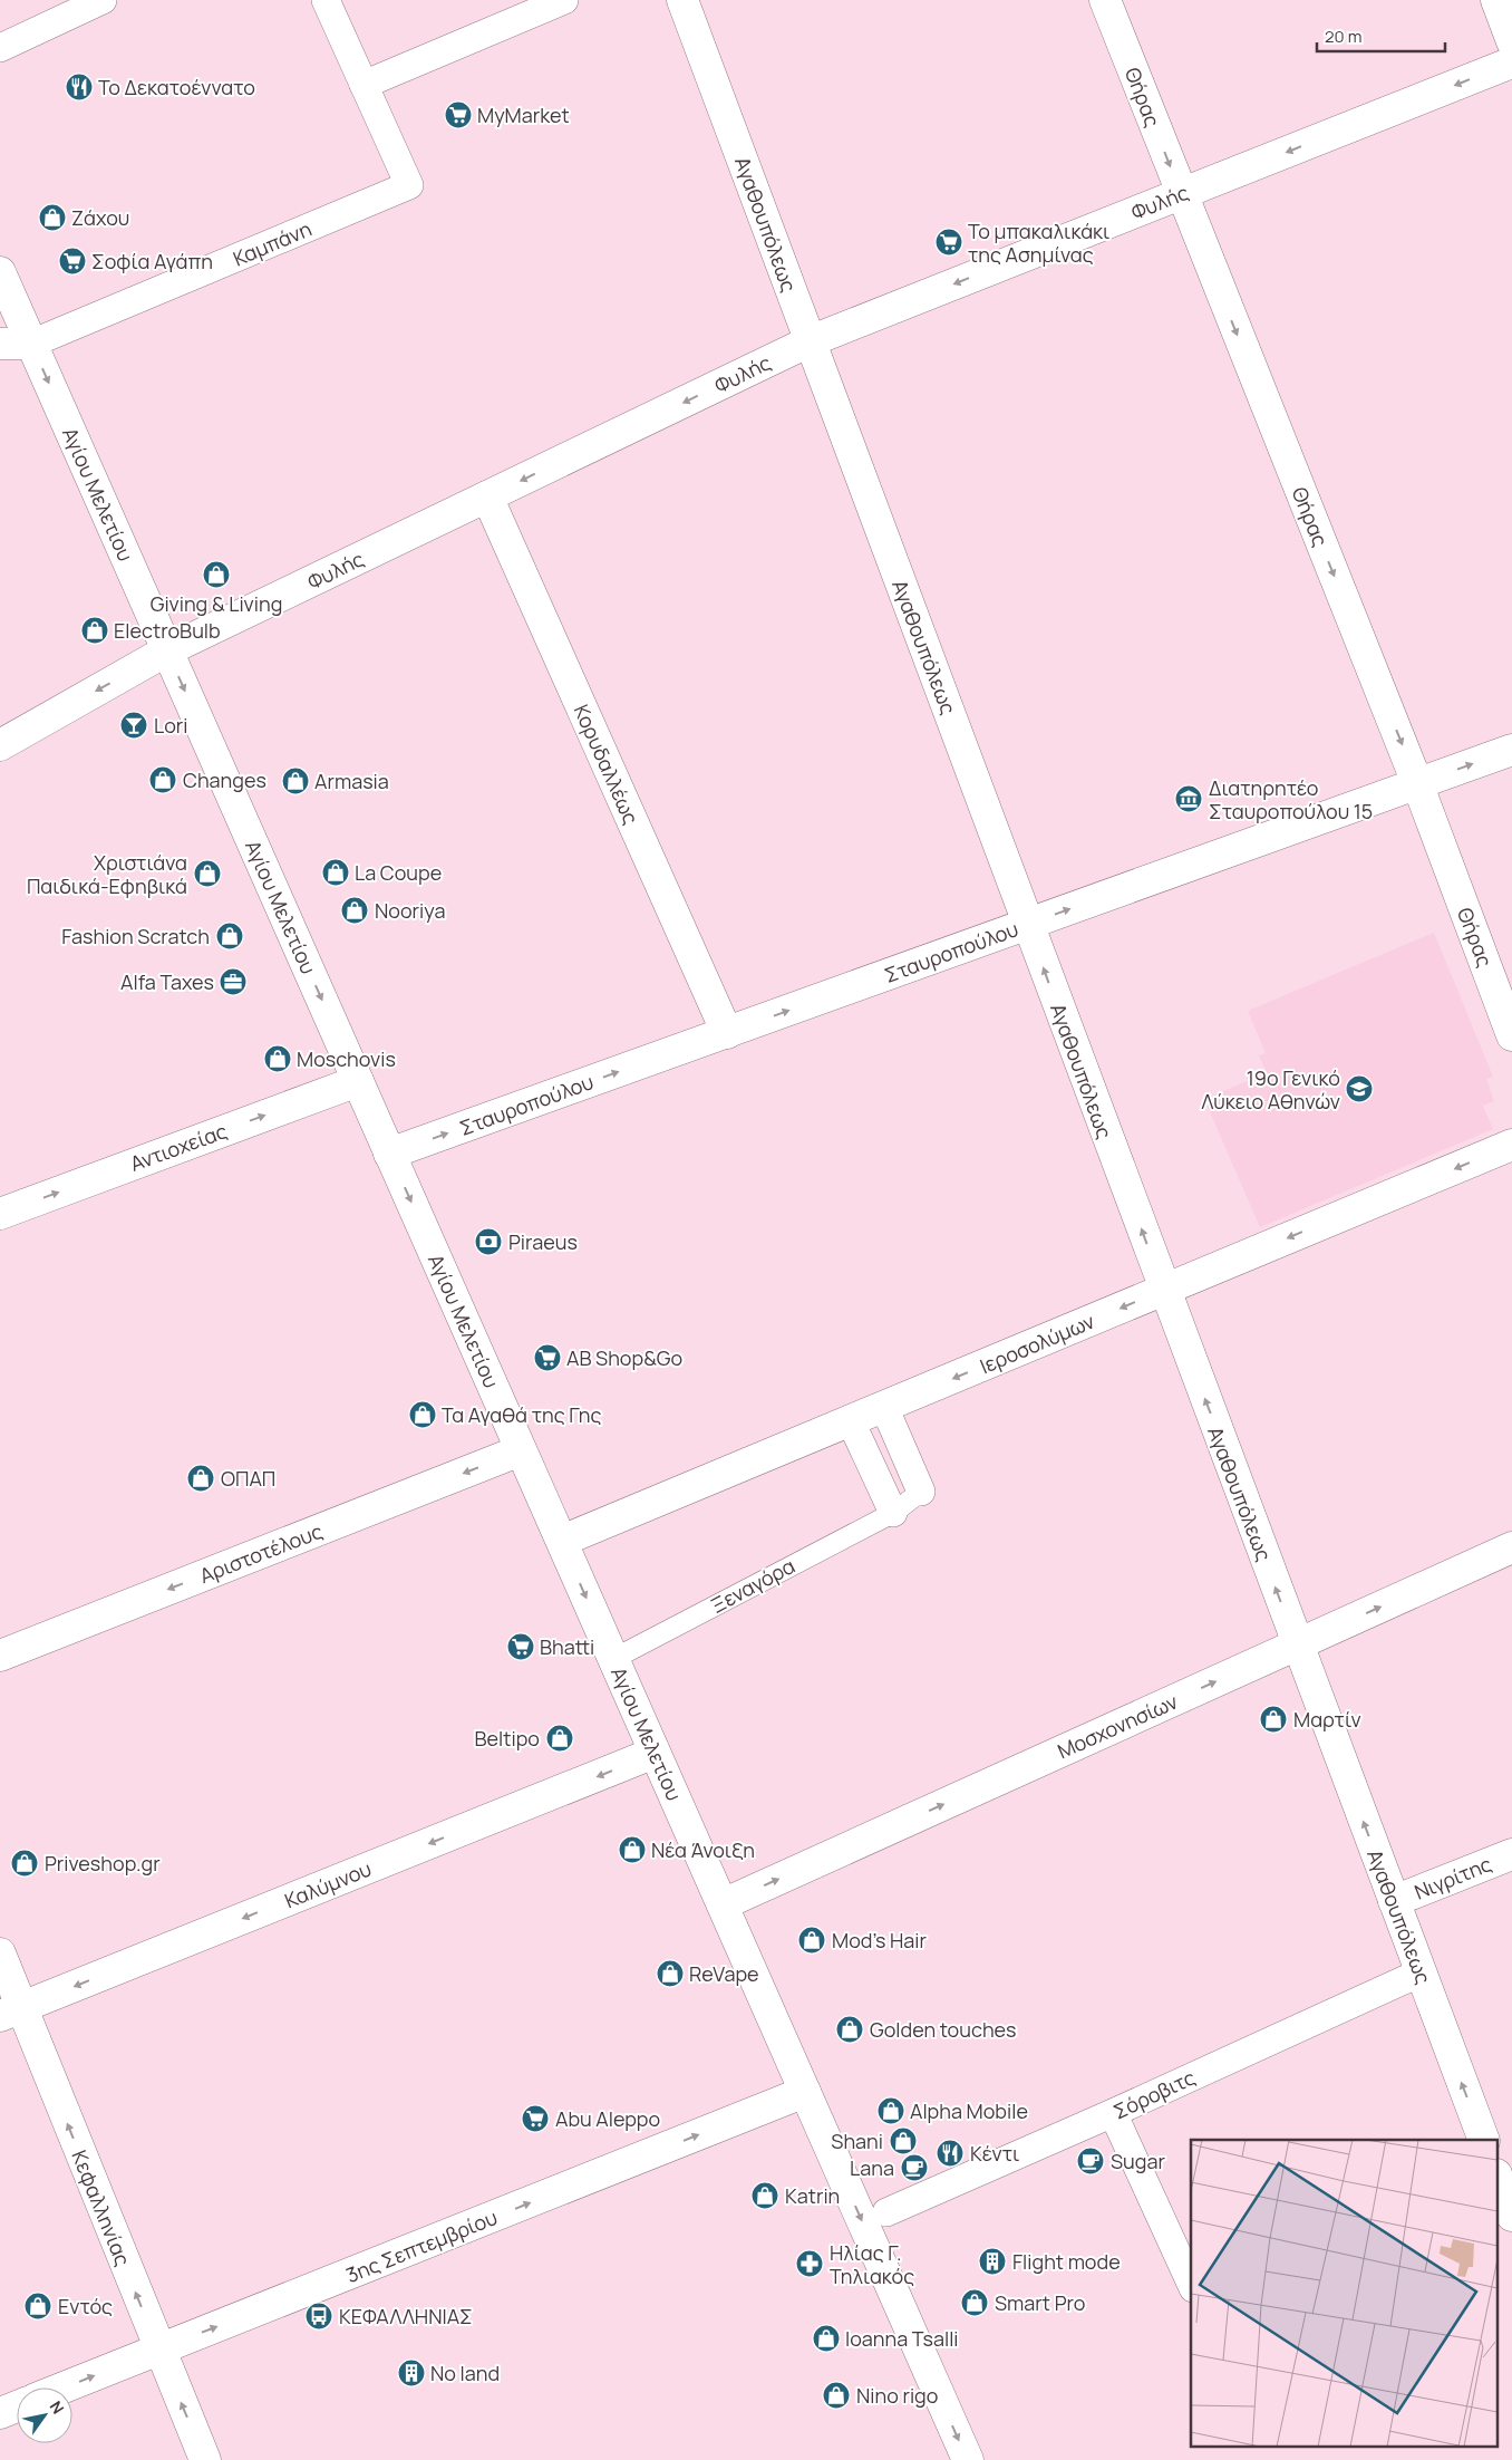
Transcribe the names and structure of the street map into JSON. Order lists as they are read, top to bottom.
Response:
{
  "streets": {
    "street": [
      "Θήρας",
      "Φυλής",
      "Αγαθουπόλεως",
      "Καμπάνη",
      "Αγίου Μελετίου",
      "Κορυδαλλέως",
      "Σταυροπούλου",
      "Αντιοχείας",
      "Ιεροσολύμων",
      "Αριστοτέλους",
      "Ξεναγόρα",
      "Μοσχονησίων",
      "Νιγρίτης",
      "Καλύμνου",
      "Σόροβιτς",
      "Κεφαλληνίας",
      "3ης Σεπτεμβρίου"
    ]
  },
  "crossings": [
    ["Θήρας", "Φυλής"],
    ["Θήρας", "Σταυροπούλου"],
    ["Φυλής", "Αγαθουπόλεως"],
    ["Φυλής", "Αγίου Μελετίου"],
    ["Φυλής", "Κορυδαλλέως"],
    ["Αγαθουπόλεως", "Σταυροπούλου"],
    ["Αγαθουπόλεως", "Ιεροσολύμων"],
    ["Αγαθουπόλεως", "Μοσχονησίων"],
    ["Αγαθουπόλεως", "Νιγρίτης"],
    ["Αγαθουπόλεως", "Σόροβιτς"],
    ["Καμπάνη", "Αγίου Μελετίου"],
    ["Αγίου Μελετίου", "Σταυροπούλου"],
    ["Αγίου Μελετίου", "Αντιοχείας"],
    ["Αγίου Μελετίου", "Ιεροσολύμων"],
    ["Αγίου Μελετίου", "Αριστοτέλους"],
    ["Αγίου Μελετίου", "Ξεναγόρα"],
    ["Αγίου Μελετίου", "Μοσχονησίων"],
    ["Αγίου Μελετίου", "Καλύμνου"],
    ["Αγίου Μελετίου", "3ης Σεπτεμβρίου"],
    ["Κορυδαλλέως", "Σταυροπούλου"],
    ["Ιεροσολύμων", "Ξεναγόρα"],
    ["Καλύμνου", "Κεφαλληνίας"],
    ["Κεφαλληνίας", "3ης Σεπτεμβρίου"]
  ],
  "one_way": [
    "Θήρας",
    "Φυλής",
    "Αγαθουπόλεως",
    "Αγίου Μελετίου",
    "Σταυροπούλου",
    "Αντιοχείας",
    "Ιεροσολύμων",
    "Αριστοτέλους",
    "Μοσχονησίων",
    "Καλύμνου",
    "Κεφαλληνίας",
    "3ης Σεπτεμβρίου"
  ],
  "places": {
    "restaurant": ["Το Δεκατοέννατο", "Κέντι"],
    "supermarket": [
      "MyMarket",
      "Το μπακαλικάκι της Ασημίνας",
      "Σοφία Αγάπη",
      "ΑΒ Shop&Go",
      "Bhatti",
      "Abu Aleppo"
    ],
    "shop": [
      "Ζάχου",
      "Giving & Living",
      "ElectroBulb",
      "Changes",
      "Armasia",
      "La Coupe",
      "Χριστιάνα Παιδικά-Εφηβικά",
      "Nooriya",
      "Fashion Scratch",
      "Moschovis",
      "Τα Αγαθά της Γης",
      "ΟΠΑΠ",
      "Μαρτίν",
      "Beltipo",
      "Νέα Άνοιξη",
      "Priveshop.gr",
      "Mod's Hair",
      "ReVape",
      "Golden touches",
      "Alpha Mobile",
      "Shani",
      "Katrin",
      "Smart Pro",
      "Εντός",
      "Ioanna Tsalli",
      "Nino rigo"
    ],
    "bar": ["Lori"],
    "museum": ["Διατηρητέο Σταυροπούλου 15"],
    "office": ["Alfa Taxes"],
    "school or university": ["19ο Γενικό Λύκειο Αθηνών"],
    "bank": ["Piraeus"],
    "cafe": ["Sugar", "Lana"],
    "building": ["Flight mode", "No land"],
    "pharmacy": ["Ηλίας Γ. Τηλιακός"],
    "bus stop": ["ΚΕΦΑΛΛΗΝΙΑΣ"]
  },
  "scale_bar": "20 m",
  "north": "top right"
}
